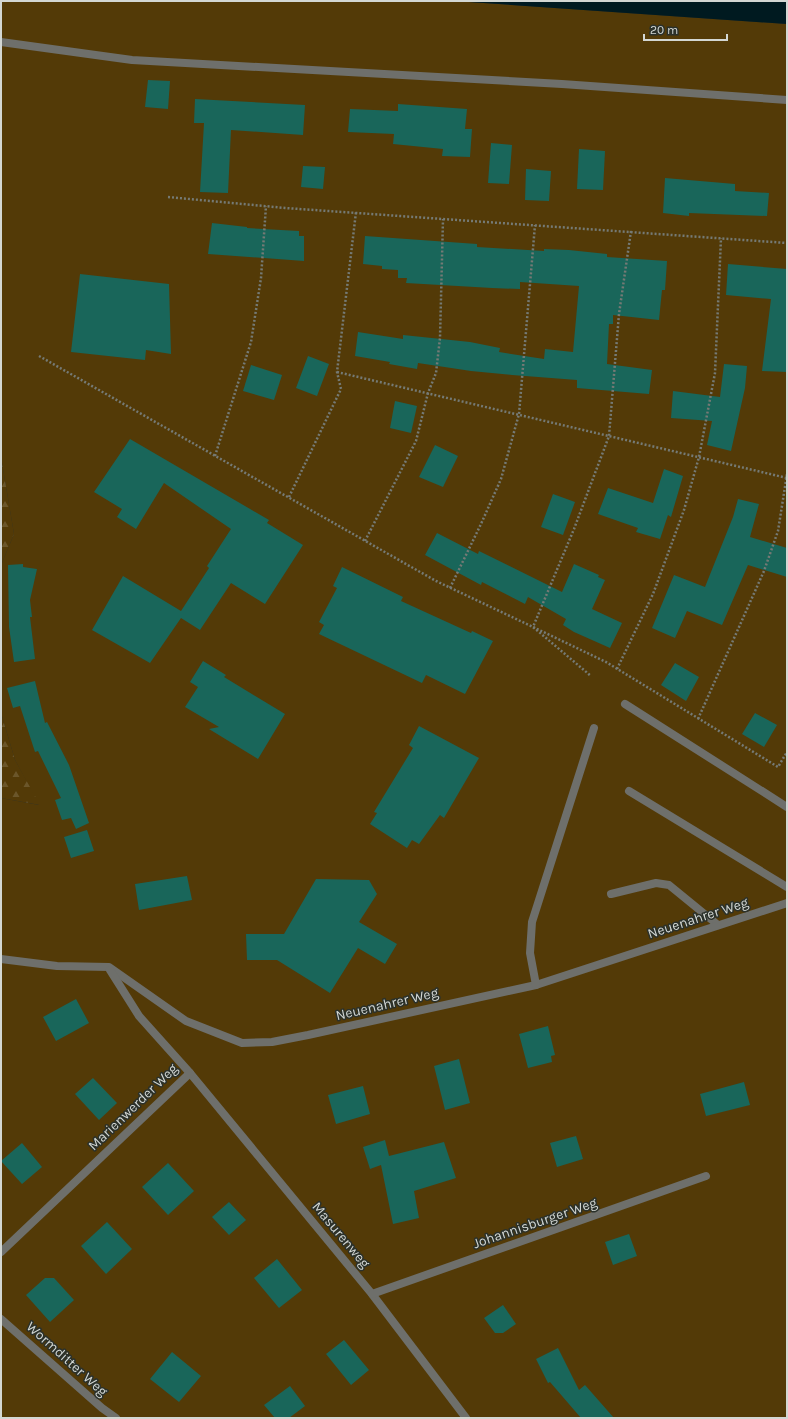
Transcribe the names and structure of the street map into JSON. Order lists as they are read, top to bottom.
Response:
{
  "streets": {
    "lane": [
      "Neuenahrer Weg",
      "Marienwerder Weg",
      "Johannisburger Weg",
      "Masurenweg",
      "Wormditter Weg"
    ]
  },
  "crossings": [
    ["Neuenahrer Weg", "Marienwerder Weg"],
    ["Marienwerder Weg", "Masurenweg"],
    ["Johannisburger Weg", "Masurenweg"]
  ],
  "scale_bar": "20 m"
}
